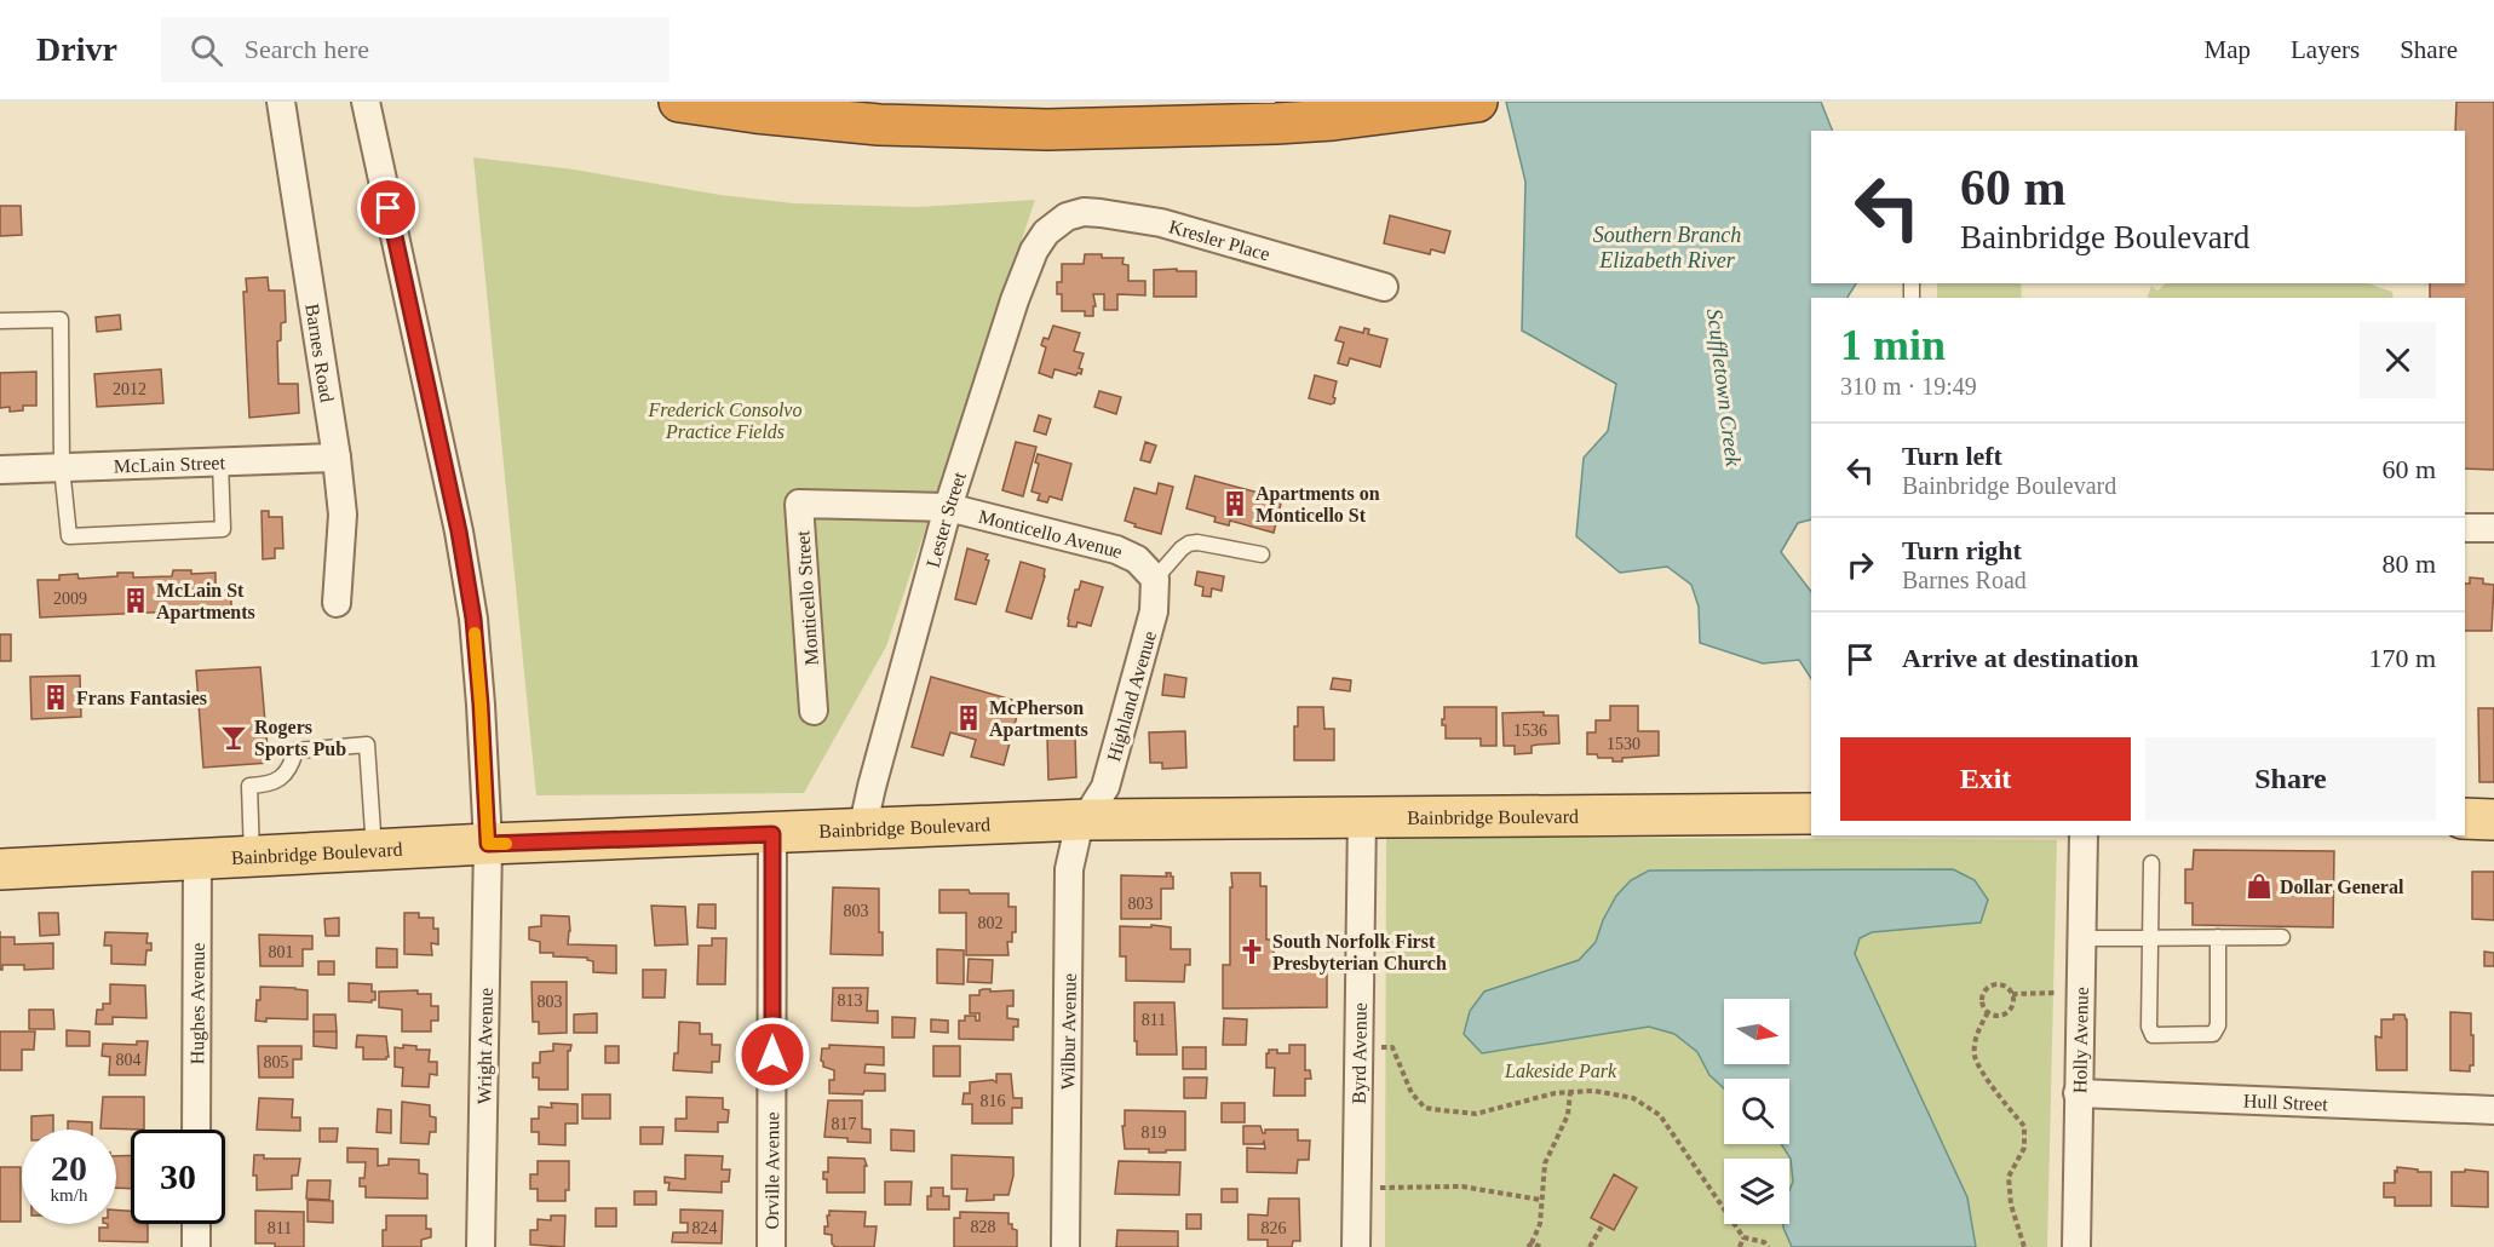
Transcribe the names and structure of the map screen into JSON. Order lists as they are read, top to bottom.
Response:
{
  "streets": {
    "main road": ["Bainbridge Boulevard"],
    "street": [
      "Kresler Place",
      "Barnes Road",
      "McLain Street",
      "Lester Street",
      "Monticello Avenue",
      "Monticello Street",
      "Highland Avenue",
      "Hughes Avenue",
      "Wilbur Avenue",
      "Holly Avenue",
      "Wright Avenue",
      "Byrd Avenue",
      "Hull Street",
      "Orville Avenue"
    ]
  },
  "crossings": [
    ["Kresler Place", "Lester Street"],
    ["Barnes Road", "McLain Street"],
    ["Lester Street", "Monticello Avenue"],
    ["Lester Street", "Monticello Street"],
    ["Lester Street", "Bainbridge Boulevard"],
    ["Monticello Avenue", "Monticello Street"],
    ["Monticello Avenue", "Highland Avenue"],
    ["Highland Avenue", "Bainbridge Boulevard"],
    ["Highland Avenue", "Wilbur Avenue"],
    ["Bainbridge Boulevard", "Hughes Avenue"],
    ["Bainbridge Boulevard", "Wilbur Avenue"],
    ["Bainbridge Boulevard", "Wright Avenue"],
    ["Bainbridge Boulevard", "Byrd Avenue"],
    ["Bainbridge Boulevard", "Orville Avenue"],
    ["Holly Avenue", "Hull Street"]
  ],
  "water": ["Southern Branch Elizabeth River", "Scuffletown Creek"],
  "parks": ["Frederick Consolvo Practice Fields", "Lakeside Park"],
  "places": {
    "building": [
      "Apartments on Monticello St",
      "McLain St Apartments",
      "Frans Fantasies",
      "McPherson Apartments"
    ],
    "bar": ["Rogers Sports Pub"],
    "shop": ["Dollar General"],
    "church": ["South Norfolk First Presbyterian Church"]
  },
  "house_numbers": [
    "2012",
    "2009",
    "1536",
    "1530",
    "803",
    "803",
    "802",
    "801",
    "813",
    "803",
    "811",
    "804",
    "805",
    "816",
    "817",
    "819",
    "828",
    "811",
    "824",
    "826"
  ],
  "north": "right",
  "page": {
    "header": "Drivr",
    "search": "Search here",
    "nav": ["Map", "Layers", "Share"],
    "turn": ["60 m", "Bainbridge Boulevard"],
    "heading": ["1 min", "310 m · 19:49"],
    "list": [
      {
        "name": "Turn left",
        "note": "Bainbridge Boulevard",
        "value": "60 m"
      },
      {
        "name": "Turn right",
        "note": "Barnes Road",
        "value": "80 m"
      },
      {
        "name": "Arrive at destination",
        "value": "170 m"
      }
    ],
    "buttons": ["Exit", "Share"],
    "speed": "20 km/h",
    "limit": "30"
  }
}
